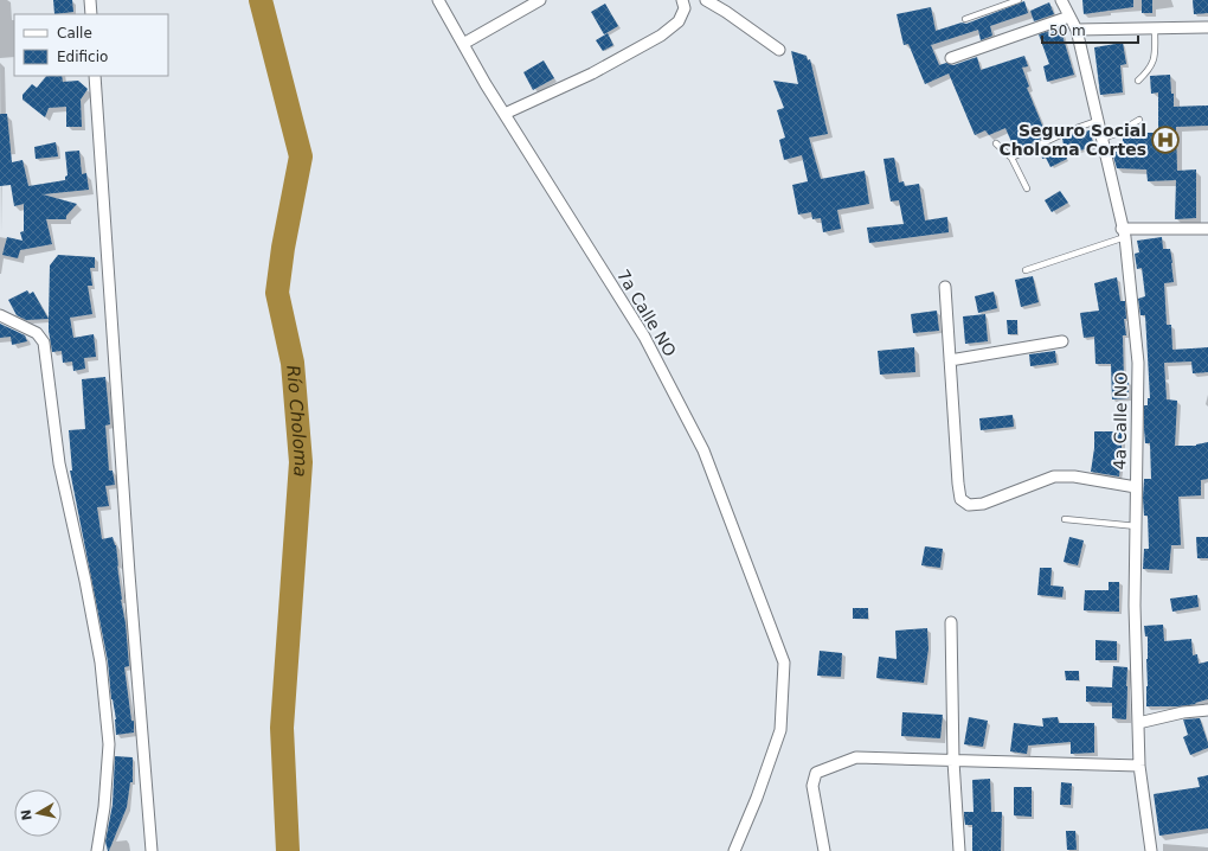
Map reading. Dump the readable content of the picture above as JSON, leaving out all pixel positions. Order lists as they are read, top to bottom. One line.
{"streets":{"street":["7a Calle NO","4a Calle NO"]},"water":["Río Choloma"],"places":{"hospital":["Seguro Social Choloma Cortes"]},"legend":["Calle","Edificio"],"scale_bar":"50 m","north":"left"}
